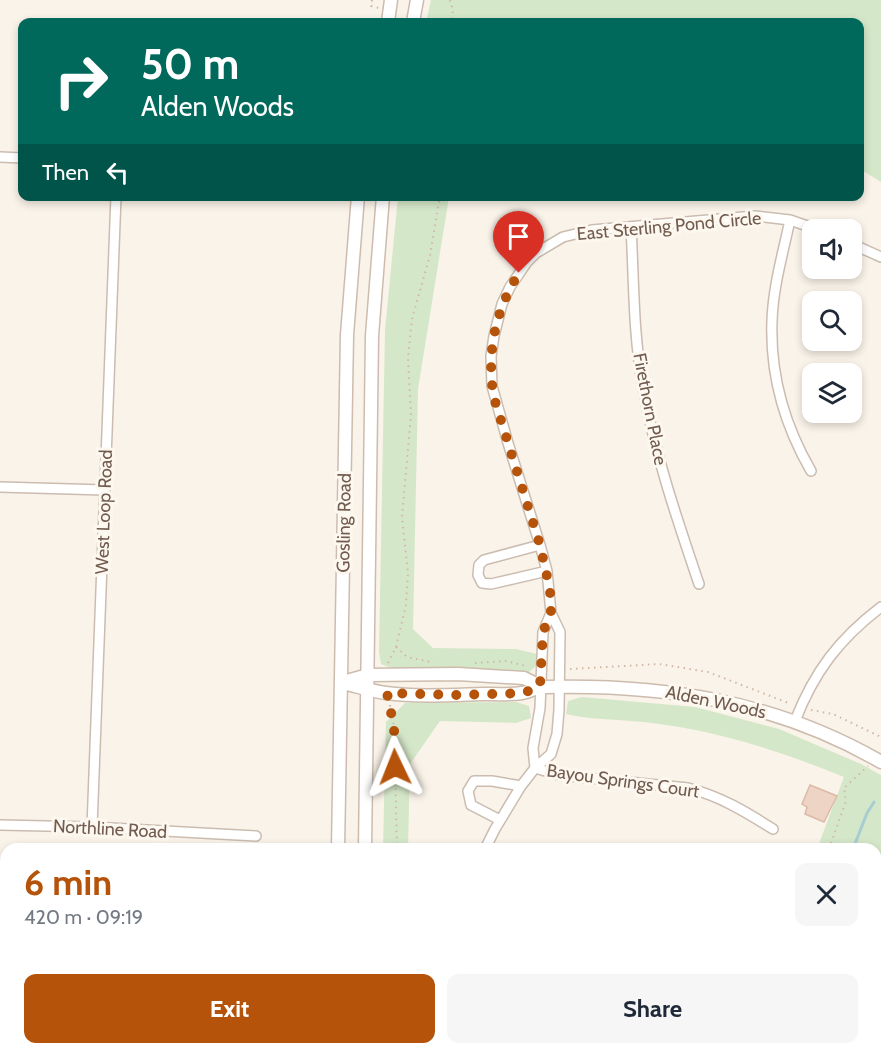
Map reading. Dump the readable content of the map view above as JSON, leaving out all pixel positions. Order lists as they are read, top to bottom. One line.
{"streets":{"main road":["Gosling Road","Alden Woods"],"street":["East Sterling Pond Circle","Firethorn Place","West Loop Road","Bayou Springs Court","Northline Road"]},"crossings":[["East Sterling Pond Circle","Firethorn Place"],["East Sterling Pond Circle","Alden Woods"],["East Sterling Pond Circle","Bayou Springs Court"],["West Loop Road","Northline Road"],["Gosling Road","Alden Woods"]],"page":{"turn":["50 m","Alden Woods"],"then":"Then","heading":["6 min","420 m · 09:19"],"buttons":["Exit","Share"]}}
